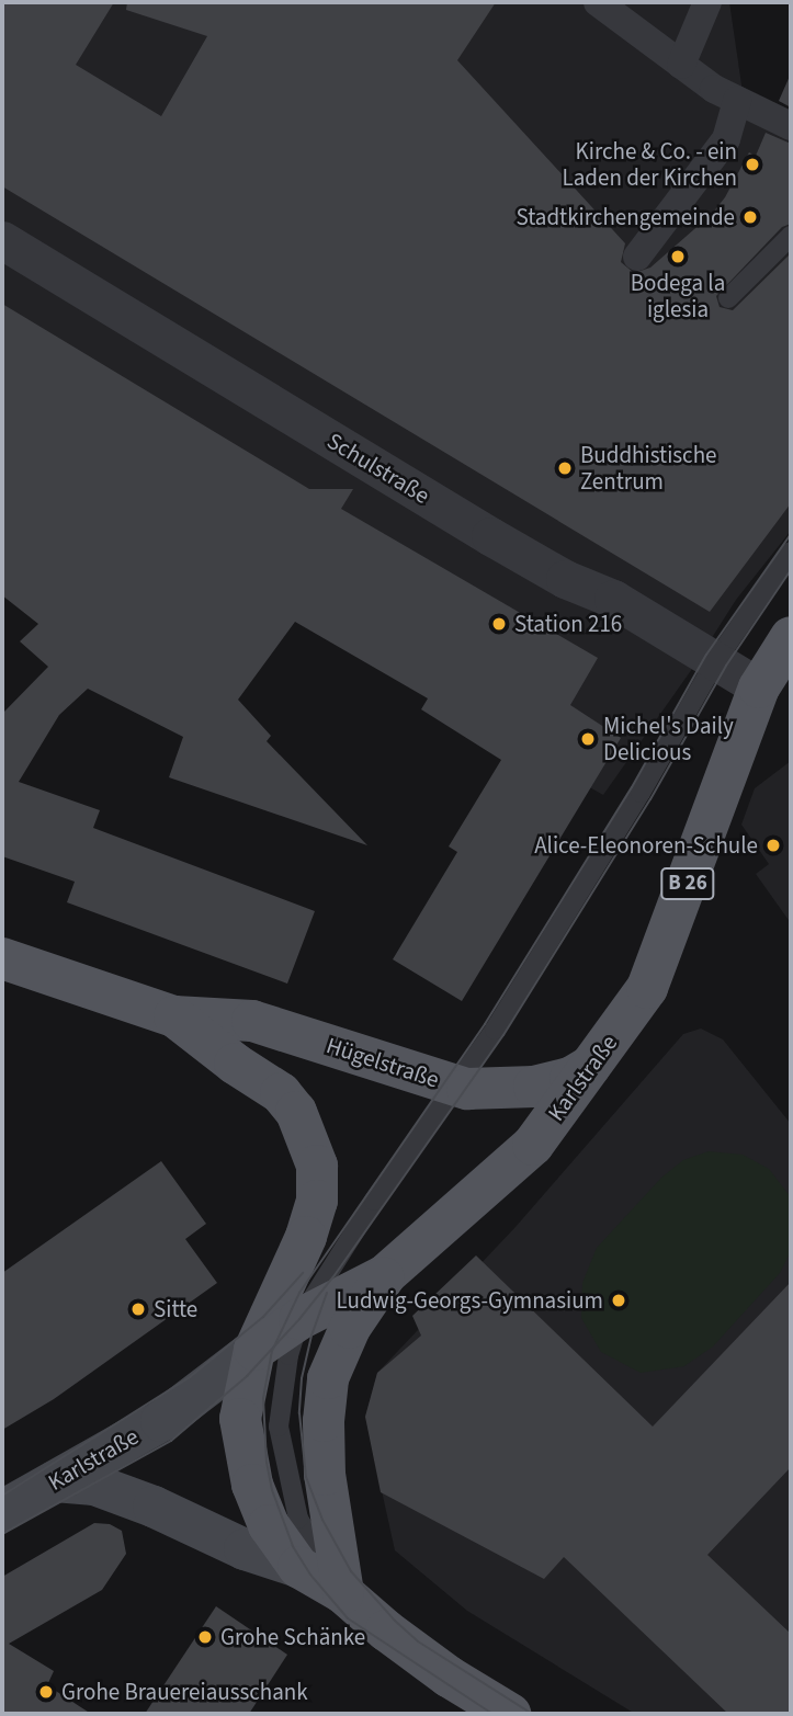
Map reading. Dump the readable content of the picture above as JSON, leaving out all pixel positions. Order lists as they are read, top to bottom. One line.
{"streets":{"main road":["B 26","Hügelstraße","Karlstraße"],"street":["Schulstraße"]},"crossings":[["Schulstraße","B 26"],["Schulstraße","Karlstraße"],["B 26","Karlstraße"],["Hügelstraße","Karlstraße"]],"places":["Kirche & Co. - ein Laden der Kirchen","Stadtkirchengemeinde","Bodega la iglesia","Buddhistische Zentrum","Station 216","Michel's Daily Delicious","Alice-Eleonoren-Schule","Ludwig-Georgs-Gymnasium","Sitte","Grohe Schänke","Grohe Brauereiausschank"]}
